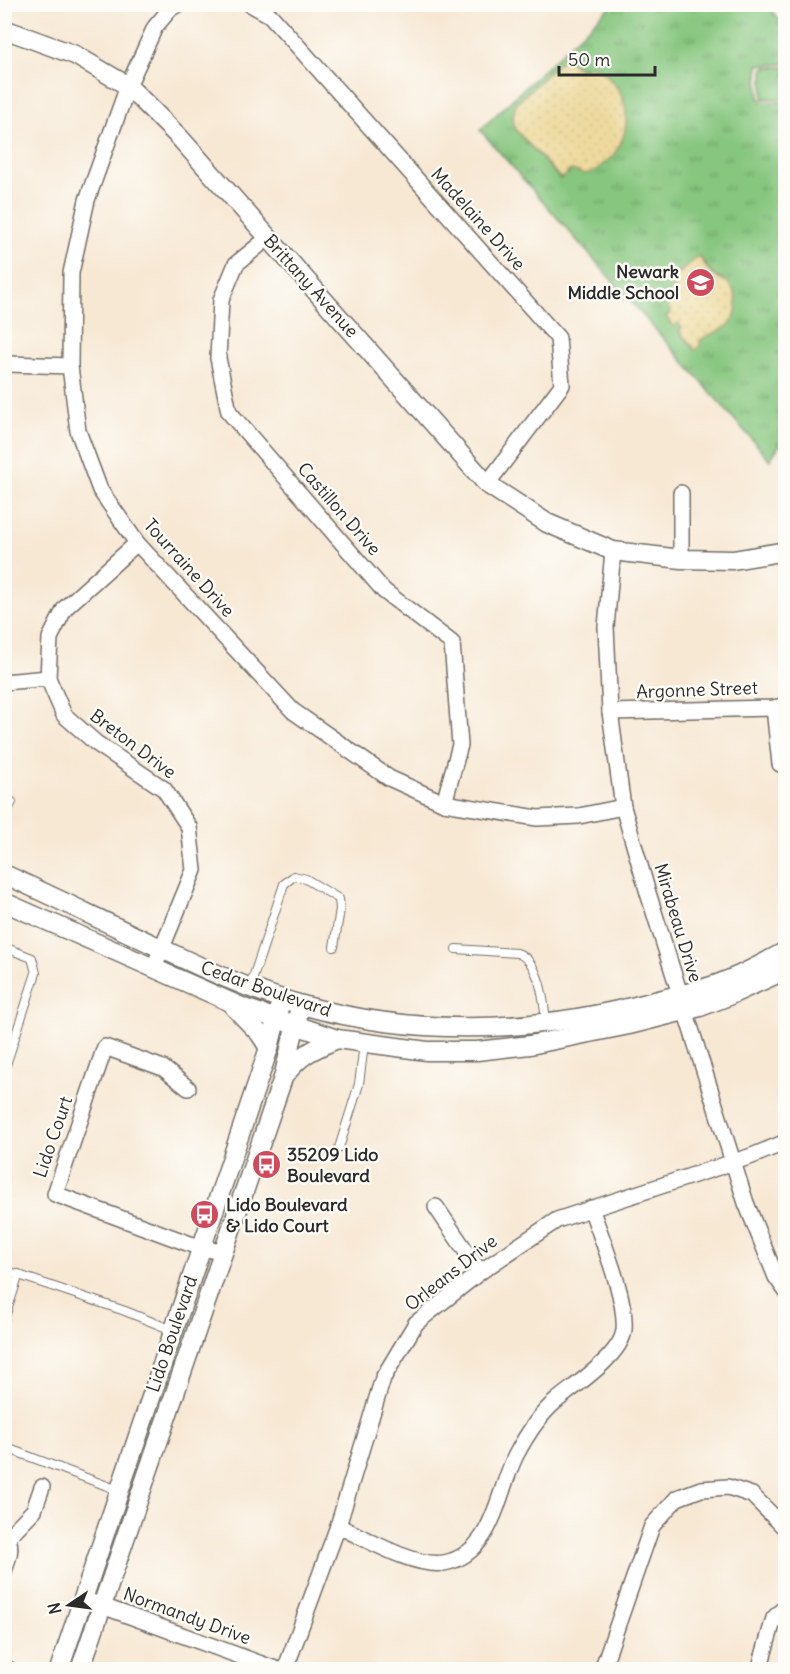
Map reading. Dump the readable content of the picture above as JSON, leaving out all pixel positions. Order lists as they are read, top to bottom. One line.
{"streets":{"street":["Madelaine Drive","Brittany Avenue","Castillon Drive","Tourraine Drive","Argonne Street","Breton Drive","Mirabeau Drive","Cedar Boulevard","Lido Court","Orleans Drive","Lido Boulevard","Normandy Drive"]},"crossings":[["Madelaine Drive","Brittany Avenue"],["Brittany Avenue","Castillon Drive"],["Brittany Avenue","Tourraine Drive"],["Brittany Avenue","Mirabeau Drive"],["Castillon Drive","Tourraine Drive"],["Tourraine Drive","Breton Drive"],["Tourraine Drive","Mirabeau Drive"],["Argonne Street","Mirabeau Drive"],["Breton Drive","Cedar Boulevard"],["Mirabeau Drive","Cedar Boulevard"],["Mirabeau Drive","Orleans Drive"],["Cedar Boulevard","Lido Boulevard"],["Lido Court","Lido Boulevard"],["Lido Boulevard","Normandy Drive"]],"places":{"school or university":["Newark Middle School"],"bus stop":["35209 Lido Boulevard","Lido Boulevard & Lido Court"]},"scale_bar":"50 m","north":"left"}
